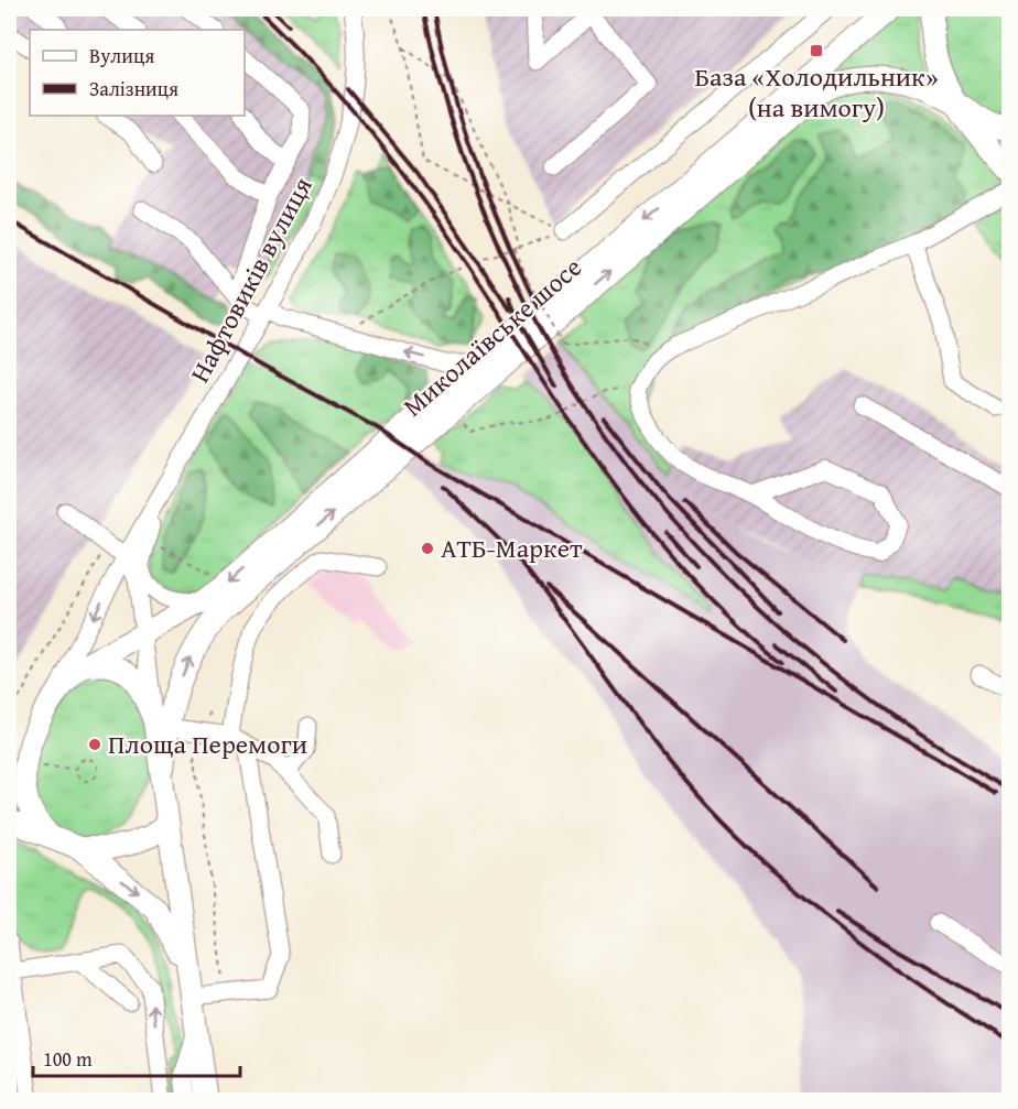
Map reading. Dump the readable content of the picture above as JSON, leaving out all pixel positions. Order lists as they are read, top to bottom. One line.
{"streets":{"main road":["Миколаївське шосе"],"street":["Нафтовиків вулиця"]},"crossings":[["Нафтовиків вулиця","Миколаївське шосе"]],"places":{"transit":["База «Холодильник» (на вимогу)"],"other":["АТБ-Маркет","Площа Перемоги"]},"legend":["Вулиця","Залізниця"],"scale_bar":"100 m"}
